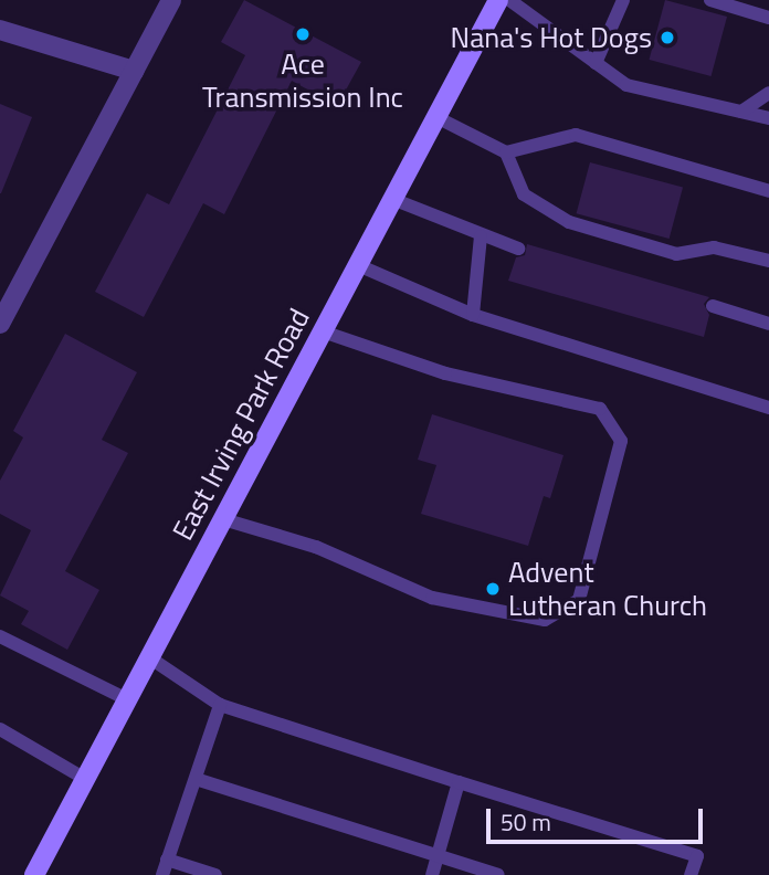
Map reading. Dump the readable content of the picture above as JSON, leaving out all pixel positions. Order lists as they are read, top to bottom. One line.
{"streets":{"main road":["East Irving Park Road"]},"places":["Ace Transmission Inc","Nana's Hot Dogs","Advent Lutheran Church"],"scale_bar":"50 m"}
